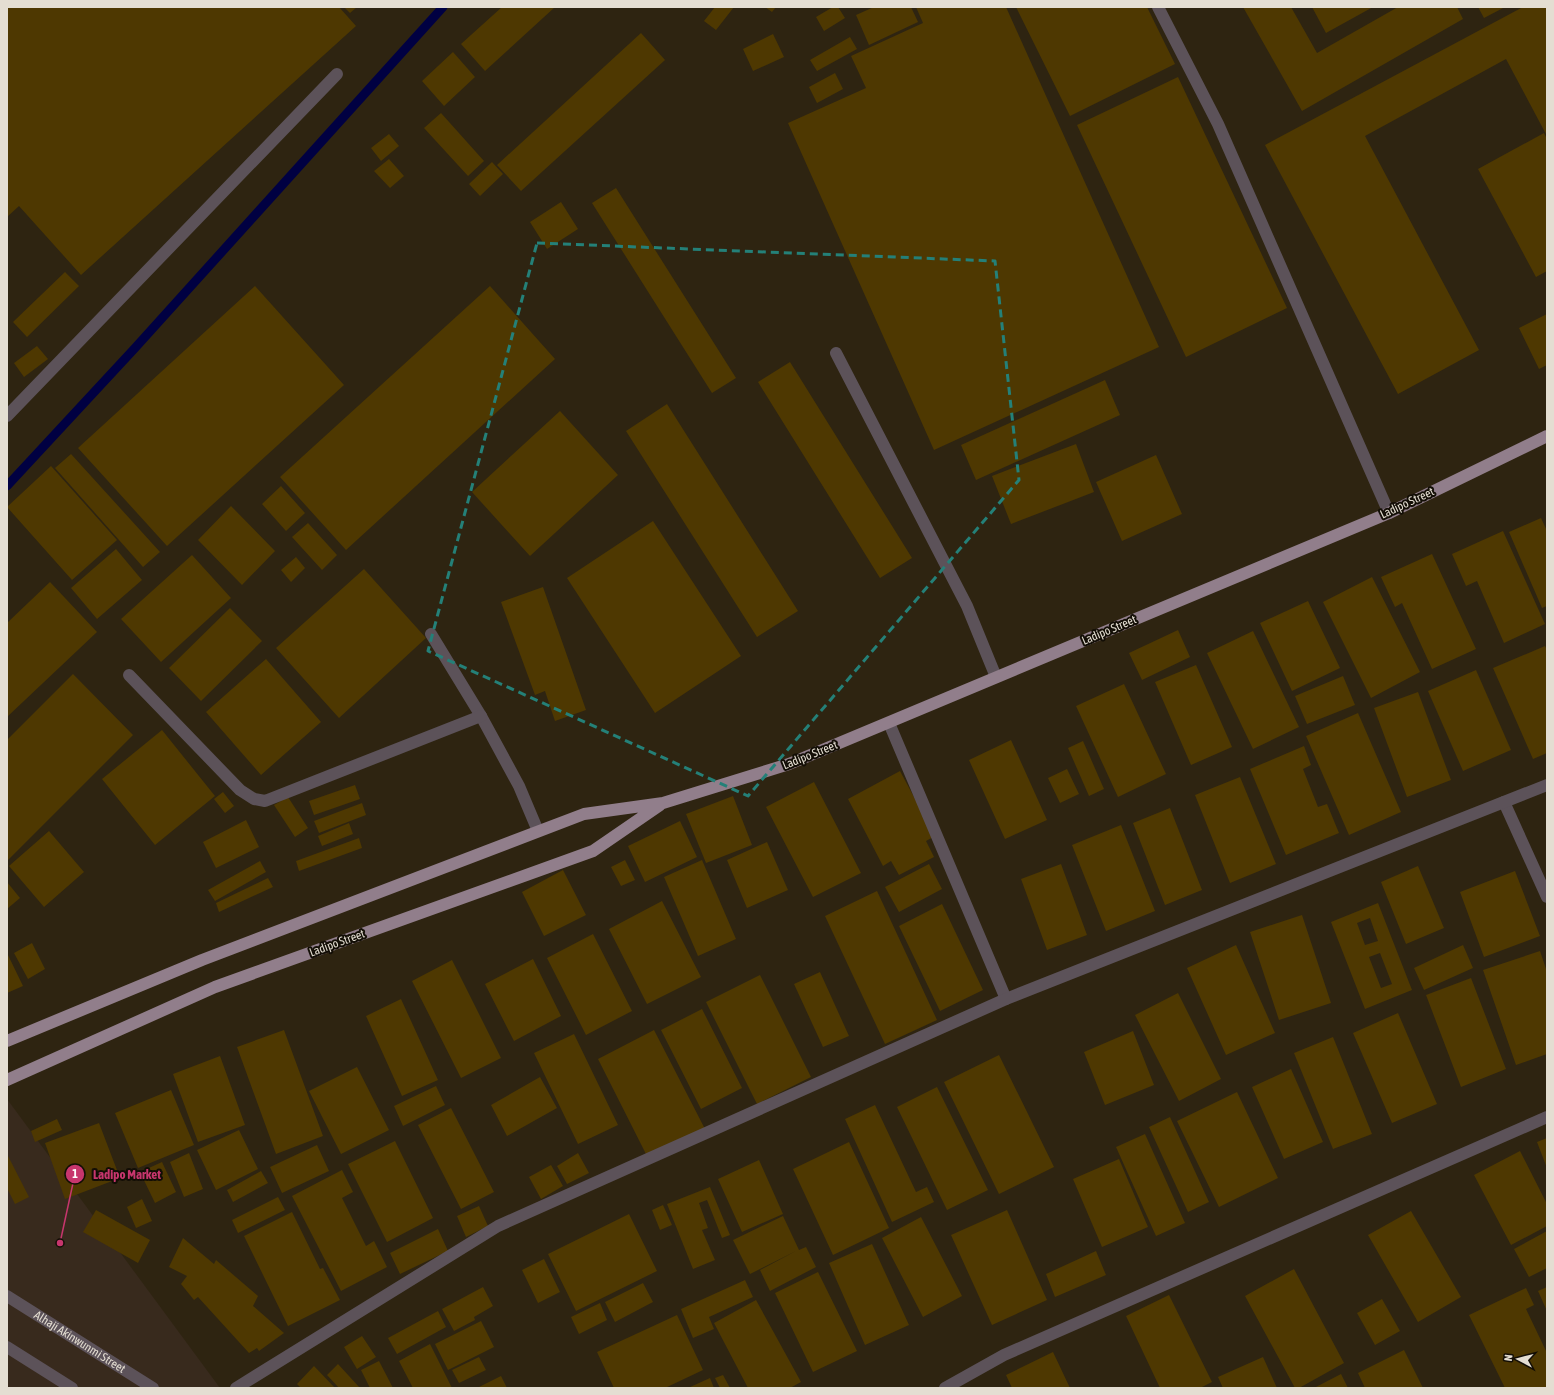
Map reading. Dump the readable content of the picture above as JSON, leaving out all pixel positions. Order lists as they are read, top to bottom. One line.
{"streets":{"main road":["Ladipo Street"],"street":["Alhaji Akinwunmi Street"]},"places":["Ladipo Market"],"north":"left"}
